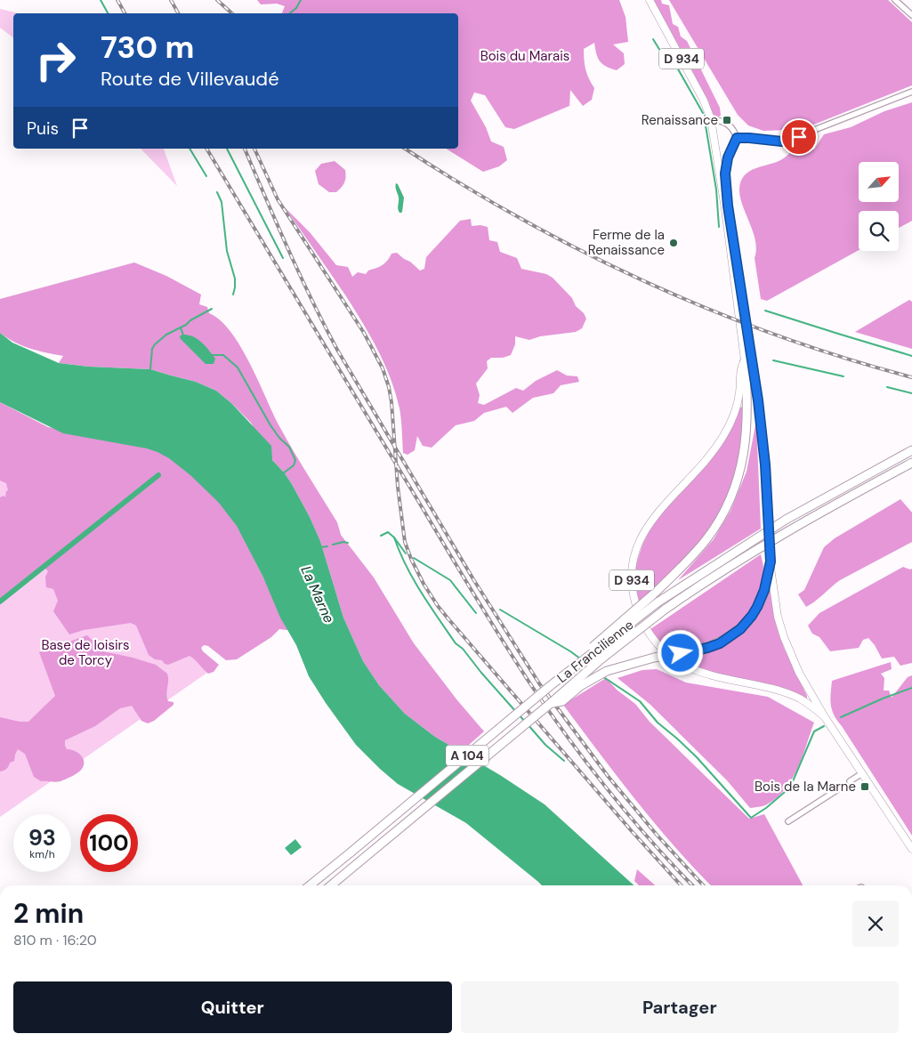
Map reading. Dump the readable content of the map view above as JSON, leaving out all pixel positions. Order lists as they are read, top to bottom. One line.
{"streets":{"highway":["La Francilienne","A 104"],"main road":["D 934"]},"water":["La Marne"],"parks":["Bois du Marais","Base de loisirs de Torcy"],"places":{"transit":["Renaissance","Bois de la Marne"],"other":["Ferme de la Renaissance"]},"north":"top right","page":{"turn":["730 m","Route de Villevaudé"],"then":"Puis","speed":"93 km/h","limit":"100","heading":["2 min","810 m · 16:20"],"buttons":["Quitter","Partager"]}}
